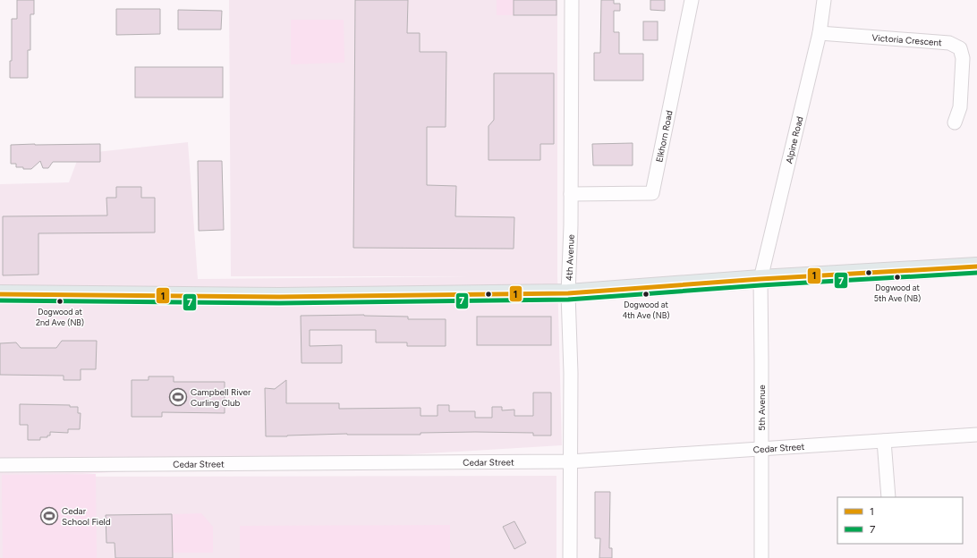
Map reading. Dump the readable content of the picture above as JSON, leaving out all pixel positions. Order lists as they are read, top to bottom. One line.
{"streets":{"street":["Victoria Crescent","Elkhorn Road","Alpine Road","4th Avenue","5th Avenue","Cedar Street"]},"crossings":[["Victoria Crescent","Alpine Road"],["Elkhorn Road","4th Avenue"],["Alpine Road","5th Avenue"],["4th Avenue","Cedar Street"],["5th Avenue","Cedar Street"]],"places":{"other":["Dogwood at 5th Ave (NB)","Dogwood at 4th Ave (NB)","Dogwood at 2nd Ave (NB)"],"sports":["Campbell River Curling Club","Cedar School Field"]},"lines":["transit line 1","transit line 7"],"legend":["1","7"]}
